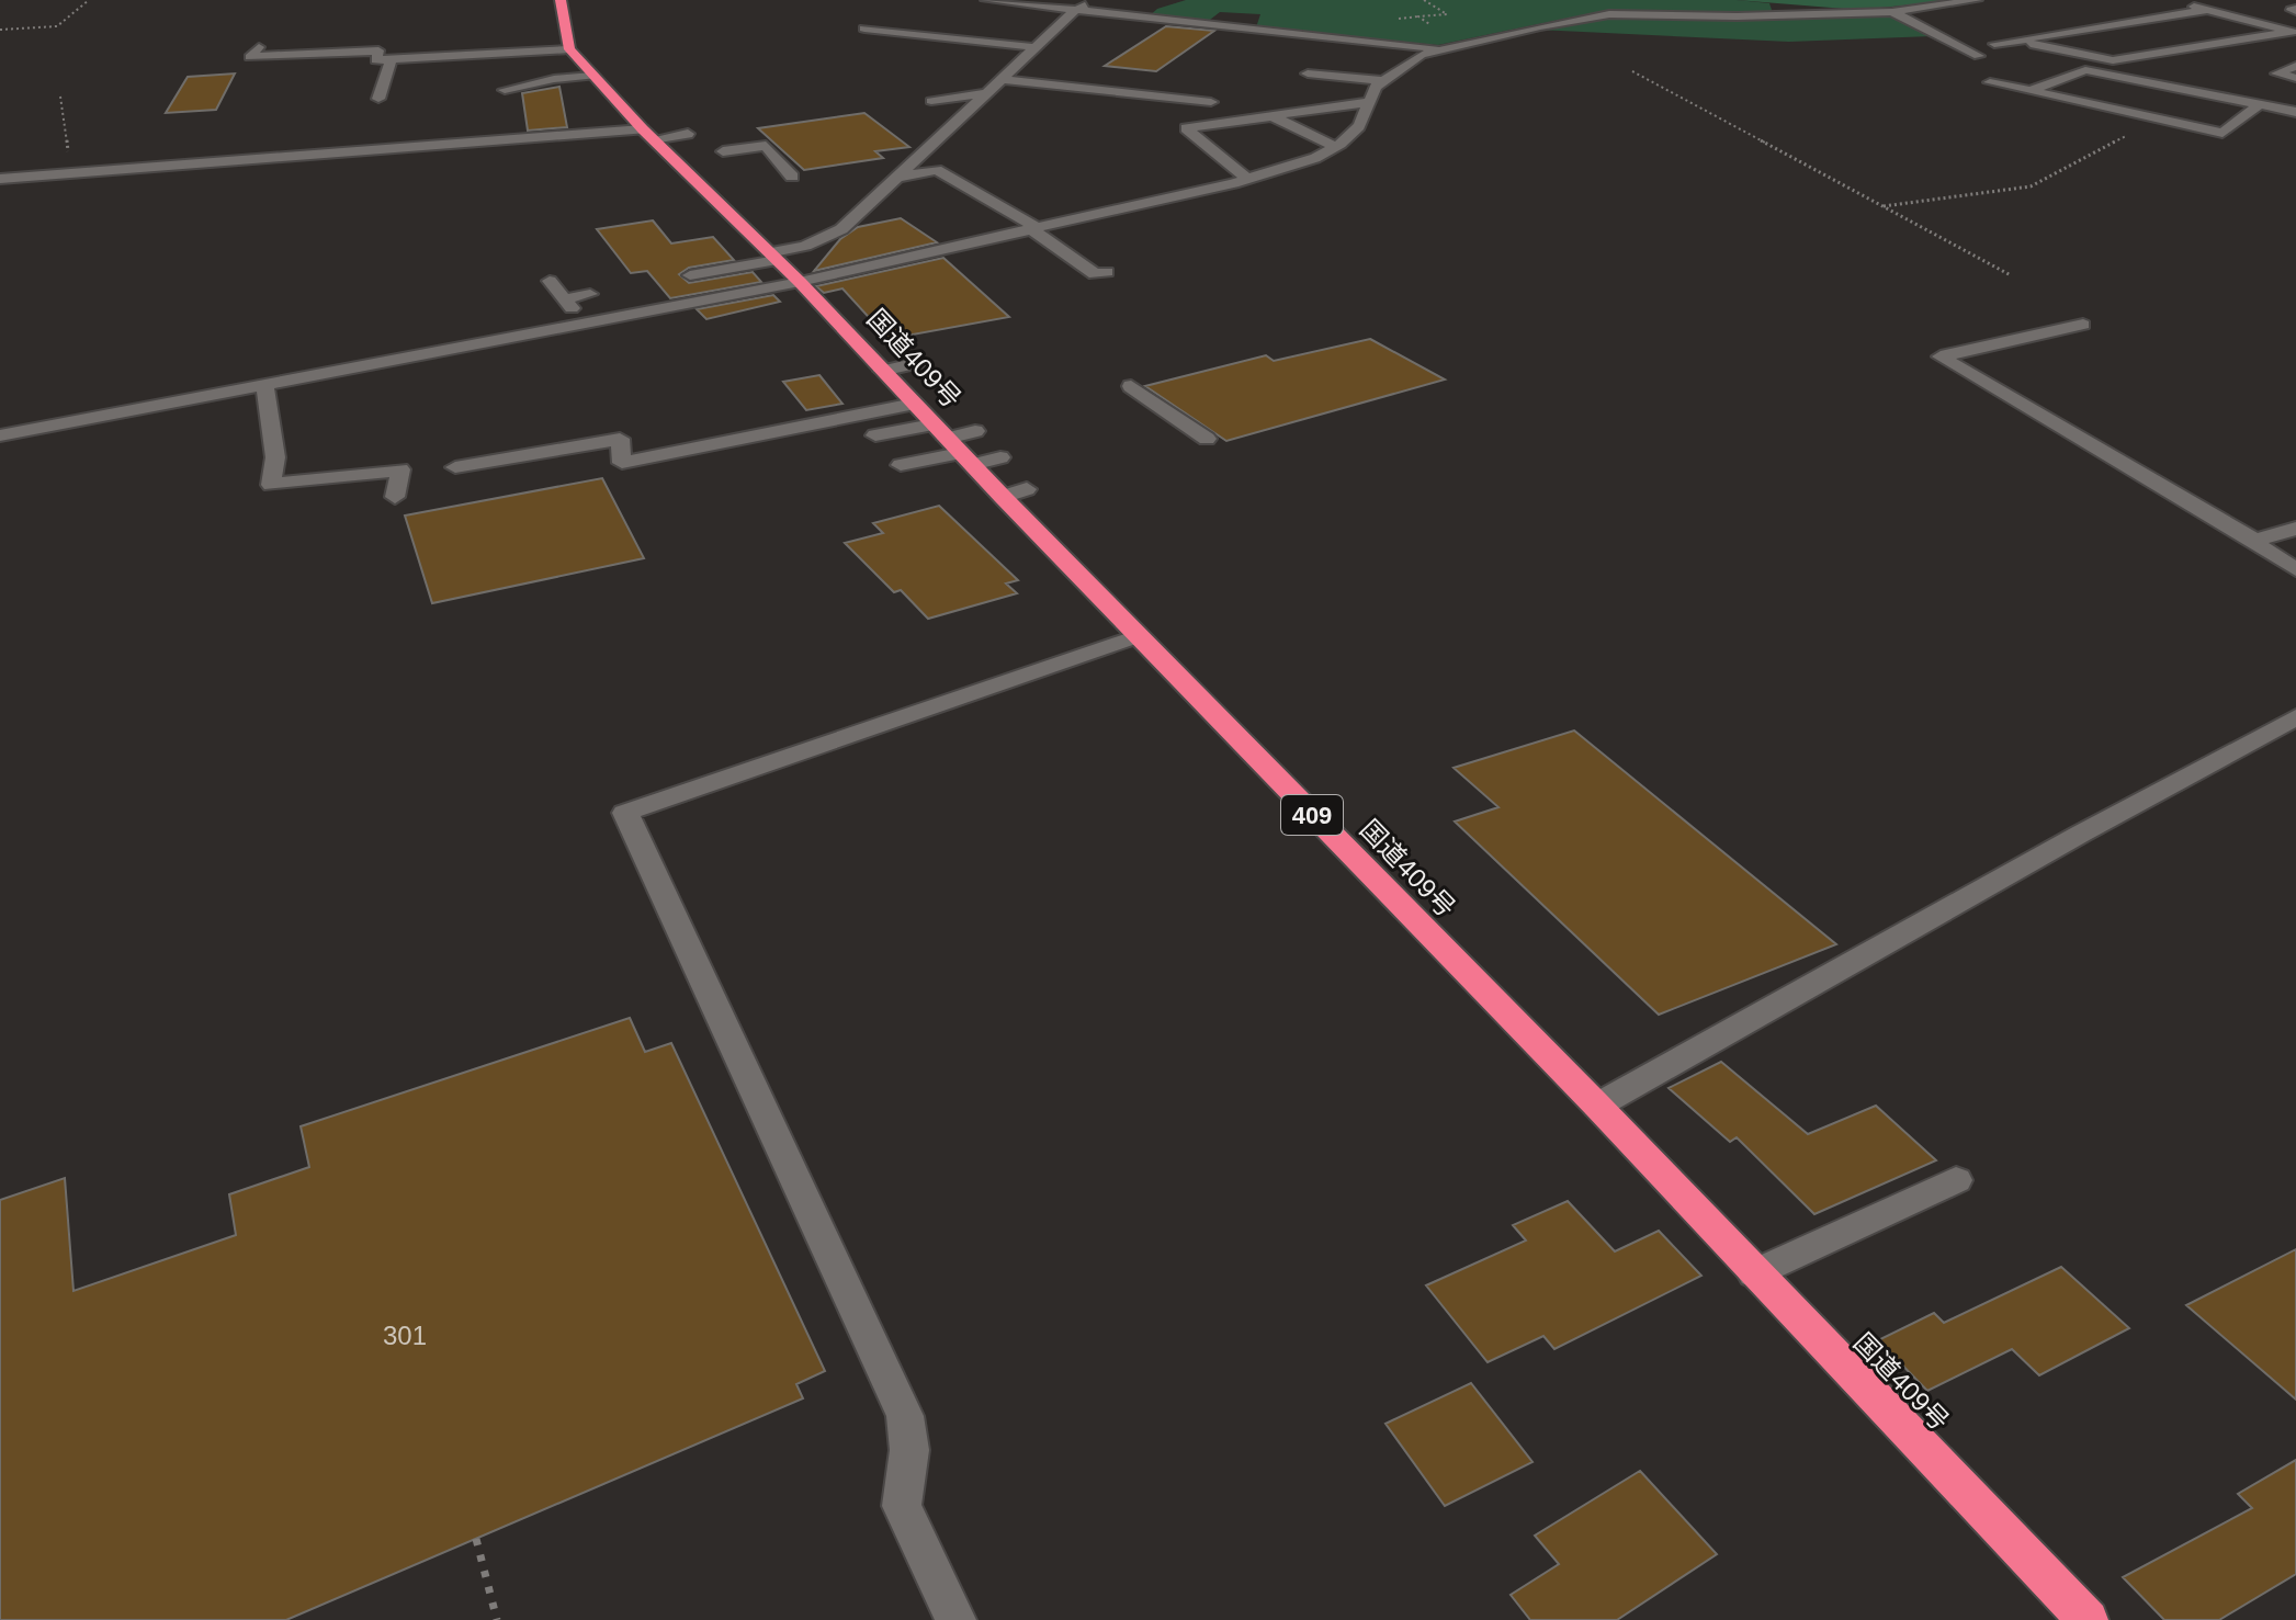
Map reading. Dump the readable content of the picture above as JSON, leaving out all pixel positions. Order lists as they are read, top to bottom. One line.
{"streets":{"highway":["国道409号","409"]},"house_numbers":["301"]}
